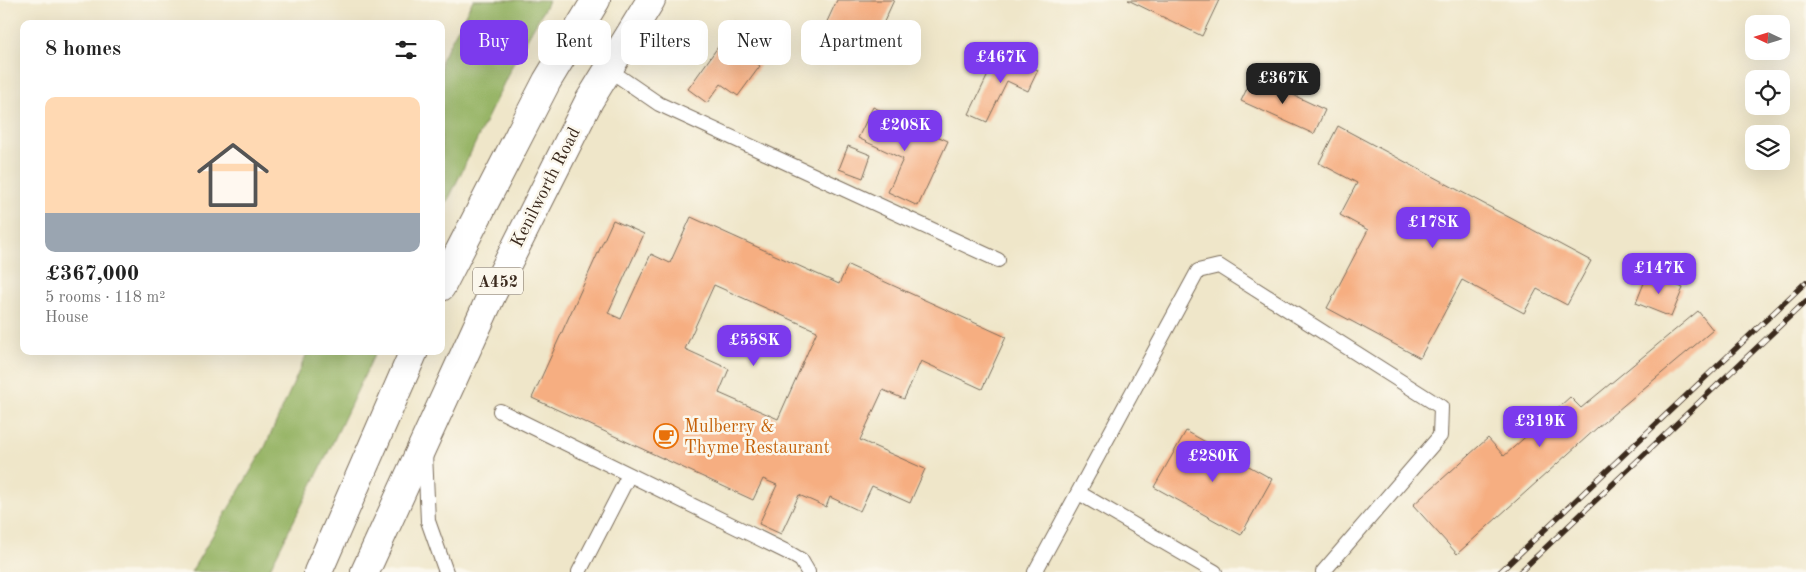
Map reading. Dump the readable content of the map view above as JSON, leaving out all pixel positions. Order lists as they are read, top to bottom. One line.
{"streets":{"highway":["Kenilworth Road","A452"]},"places":{"cafe":["Mulberry & Thyme Restaurant"]},"north":"left","page":{"chip":["Buy","Rent","Filters","New","Apartment"],"heading":"8 homes","price":["£467K","£367K","£208K","£178K","£147K","£558K","£319K","£280K"],"list":[{"name":"£367,000","note":"5 rooms · 118 m² · House"}]}}
